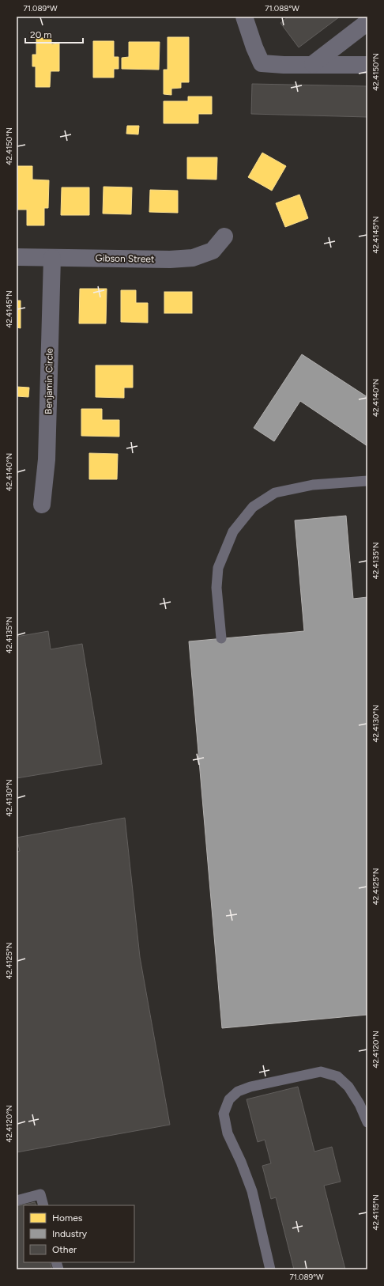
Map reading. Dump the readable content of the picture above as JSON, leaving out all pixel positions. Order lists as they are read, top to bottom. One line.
{"streets":{"street":["Gibson Street","Benjamin Circle"]},"crossings":[["Gibson Street","Benjamin Circle"]],"legend":["Homes","Industry","Other"],"scale_bar":"20 m","coordinates":["71.089°W","71.088°W","42.4150°N","42.4145°N","42.4140°N","42.4135°N","42.4130°N","42.4125°N","42.4120°N","42.4115°N"]}
